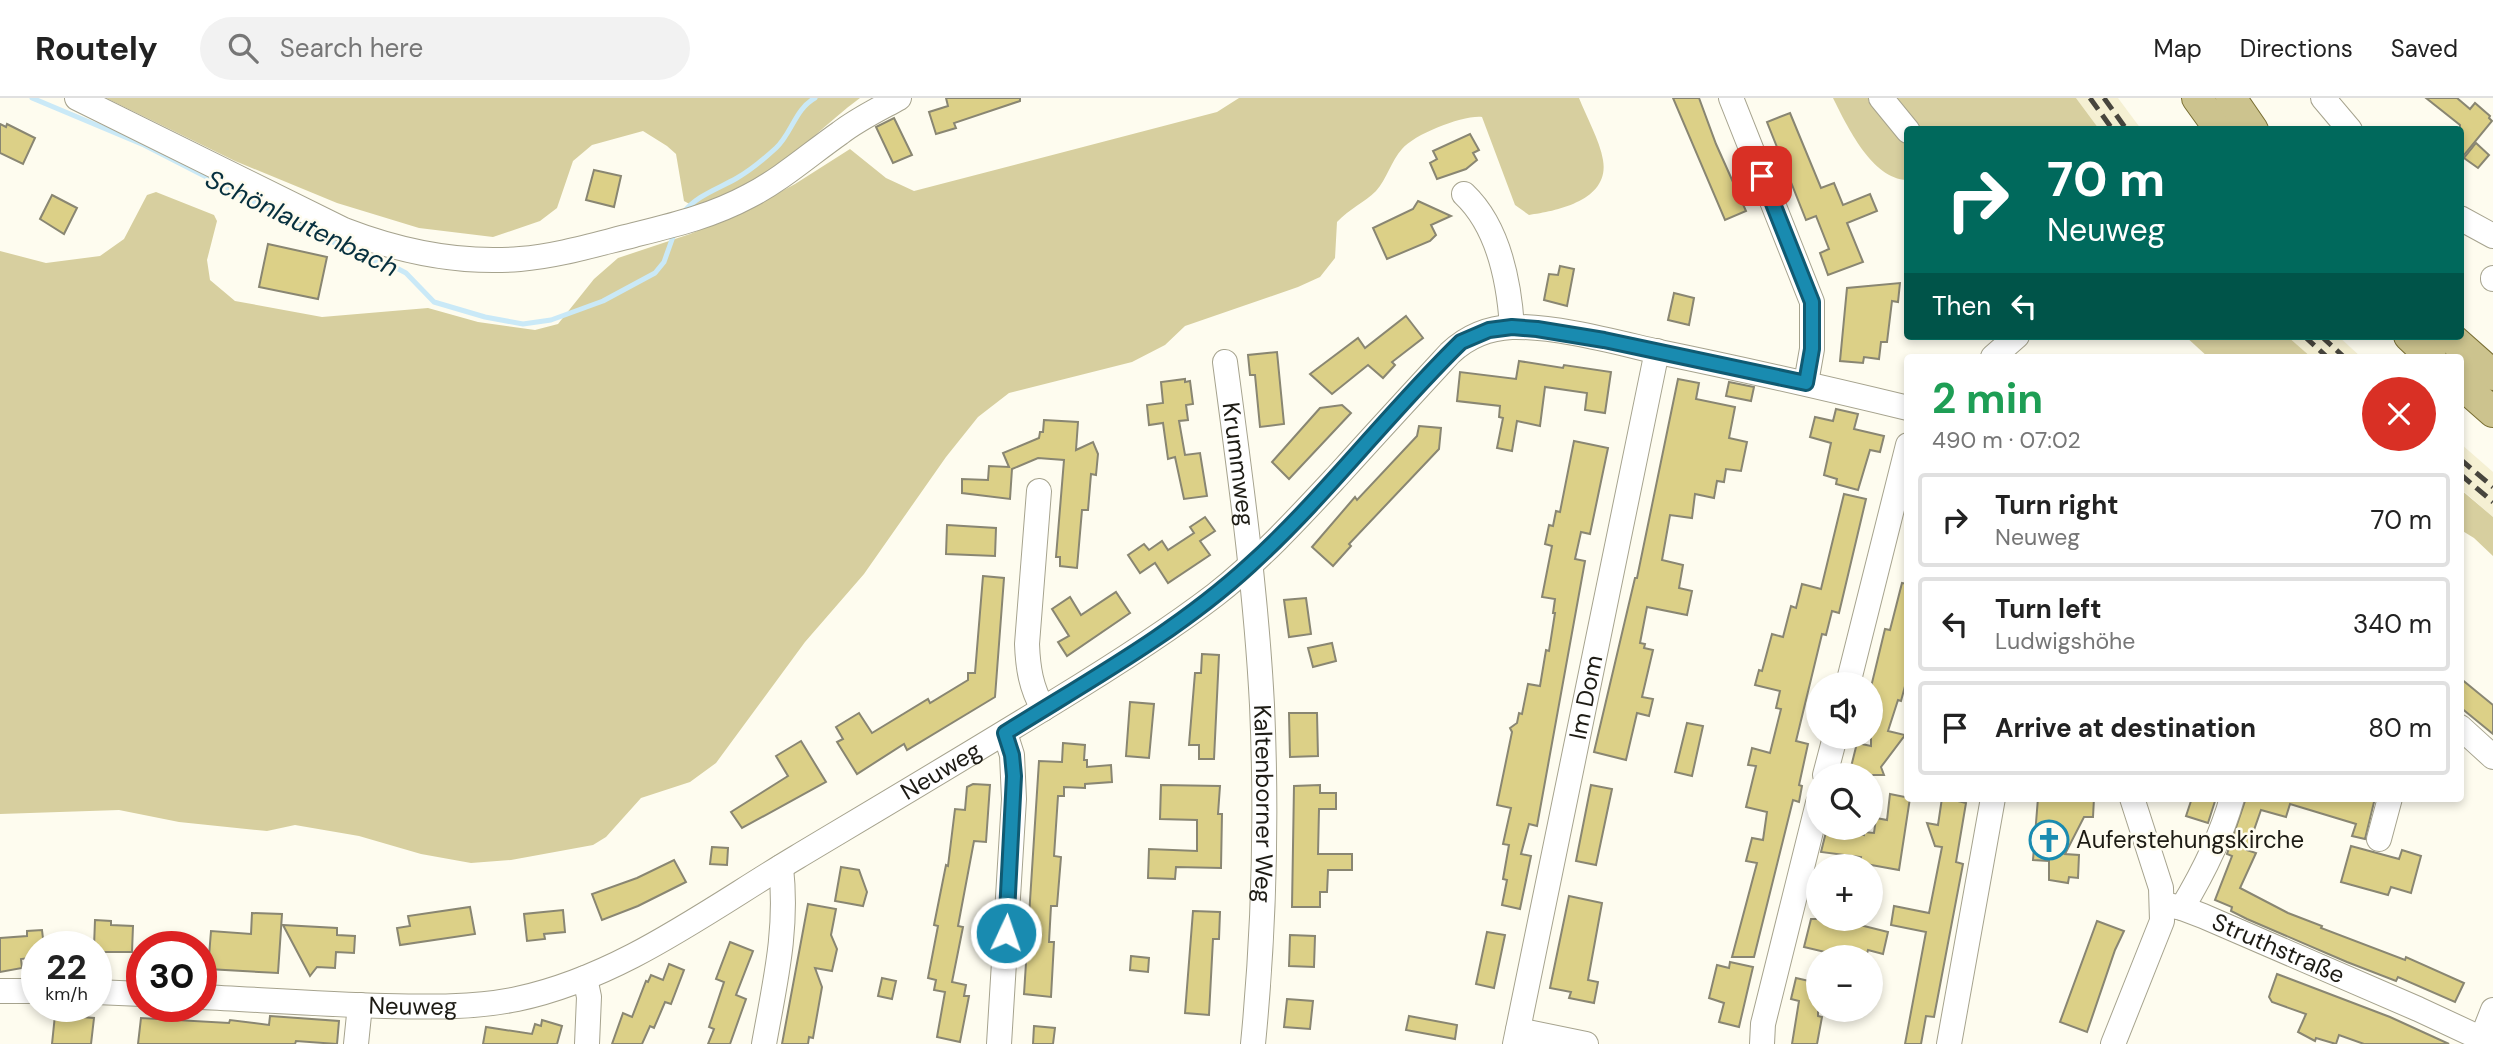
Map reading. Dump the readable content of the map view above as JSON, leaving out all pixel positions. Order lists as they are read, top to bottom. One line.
{"streets":{"street":["Krummweg","Im Dom","Neuweg","Kaltenborner Weg","Struthstraße"]},"crossings":[["Krummweg","Neuweg"],["Krummweg","Kaltenborner Weg"],["Im Dom","Neuweg"],["Neuweg","Kaltenborner Weg"]],"water":["Schönlautenbach"],"places":{"church":["Auferstehungskirche"]},"page":{"header":"Routely","search":"Search here","nav":["Map","Directions","Saved"],"turn":["70 m","Neuweg"],"then":"Then","heading":["2 min","490 m · 07:02"],"list":[{"name":"Turn right","note":"Neuweg","value":"70 m"},{"name":"Turn left","note":"Ludwigshöhe","value":"340 m"},{"name":"Arrive at destination","value":"80 m"}],"map_buttons":["+","−"],"speed":"22 km/h","limit":"30"}}
